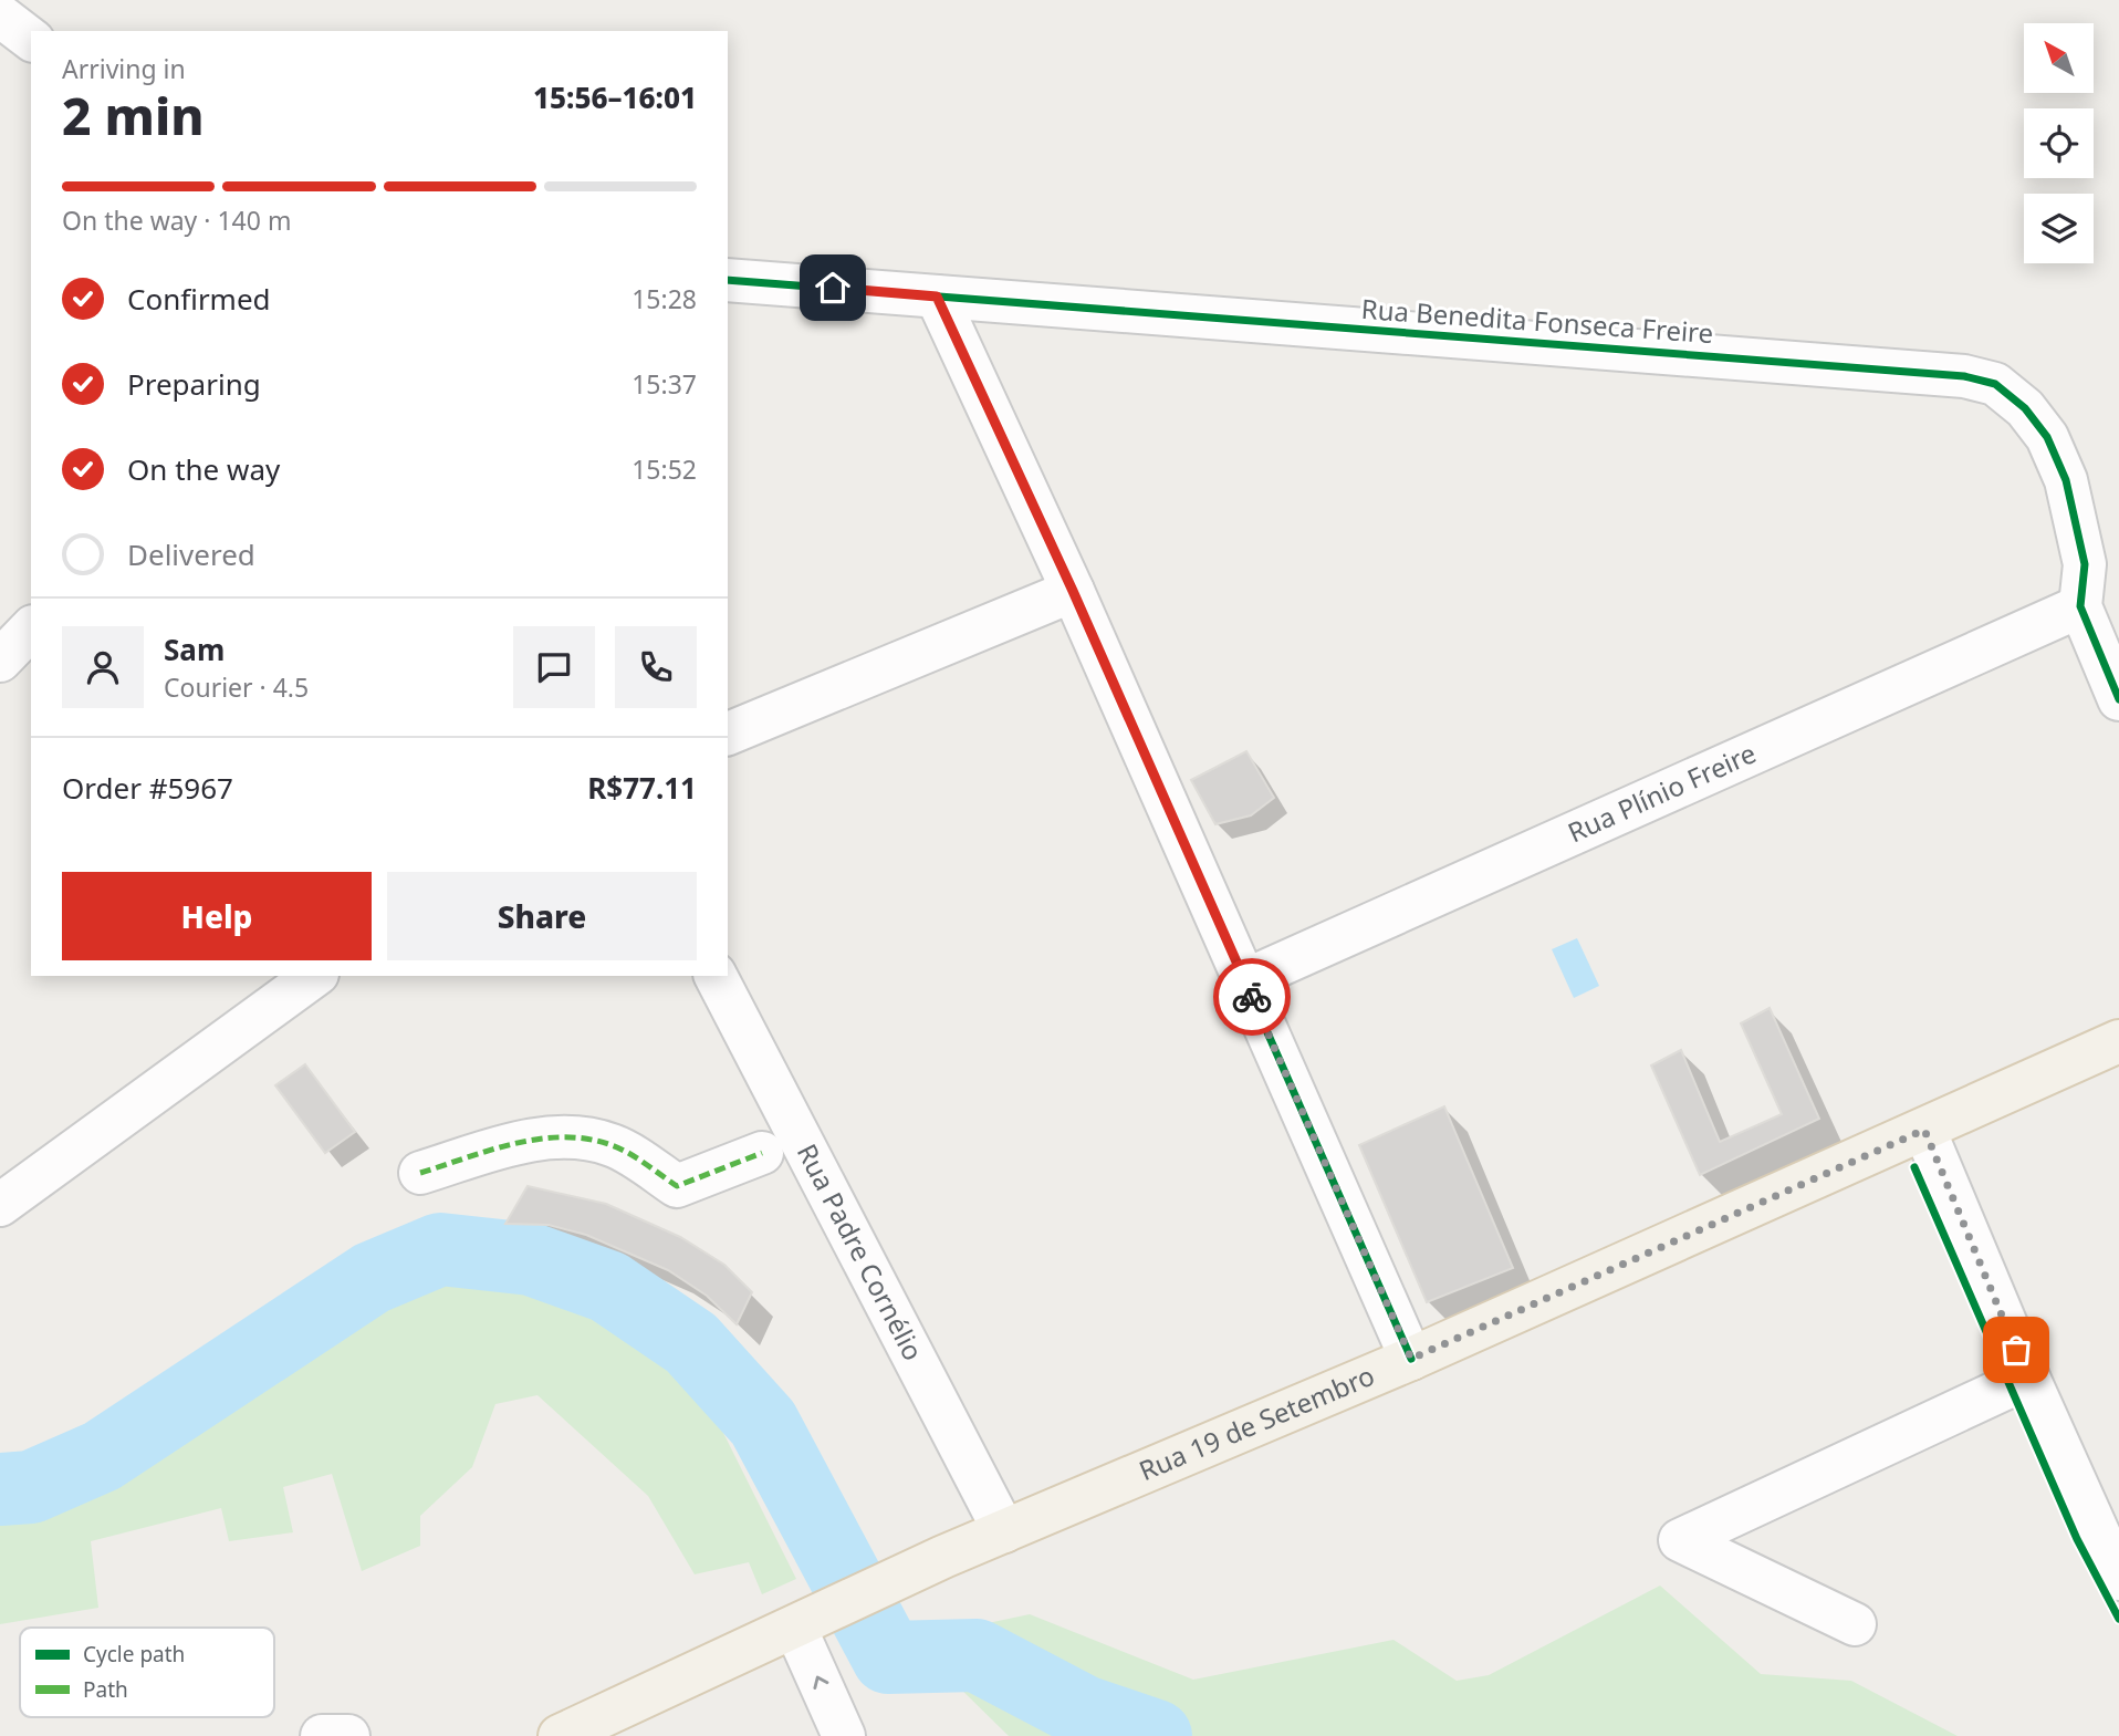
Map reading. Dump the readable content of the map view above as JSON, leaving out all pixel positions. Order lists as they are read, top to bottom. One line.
{"streets":{"main road":["Rua 19 de Setembro"],"street":["Rua Benedita Fonseca Freire","Rua Plínio Freire","Rua Padre Cornélio"]},"crossings":[["Rua Benedita Fonseca Freire","Rua Plínio Freire"],["Rua Padre Cornélio","Rua 19 de Setembro"]],"legend":["Cycle path","Path"],"north":"top left","page":{"heading":["2 min","Arriving in","15:56–16:01"],"panel":["Sam","Courier · 4.5","Order #5967","R$77.11"],"bar":"On the way · 140 m","list":[["Confirmed","15:28"],["Preparing","15:37"],["On the way","15:52"],"Delivered"],"buttons":["Help","Share"]}}
